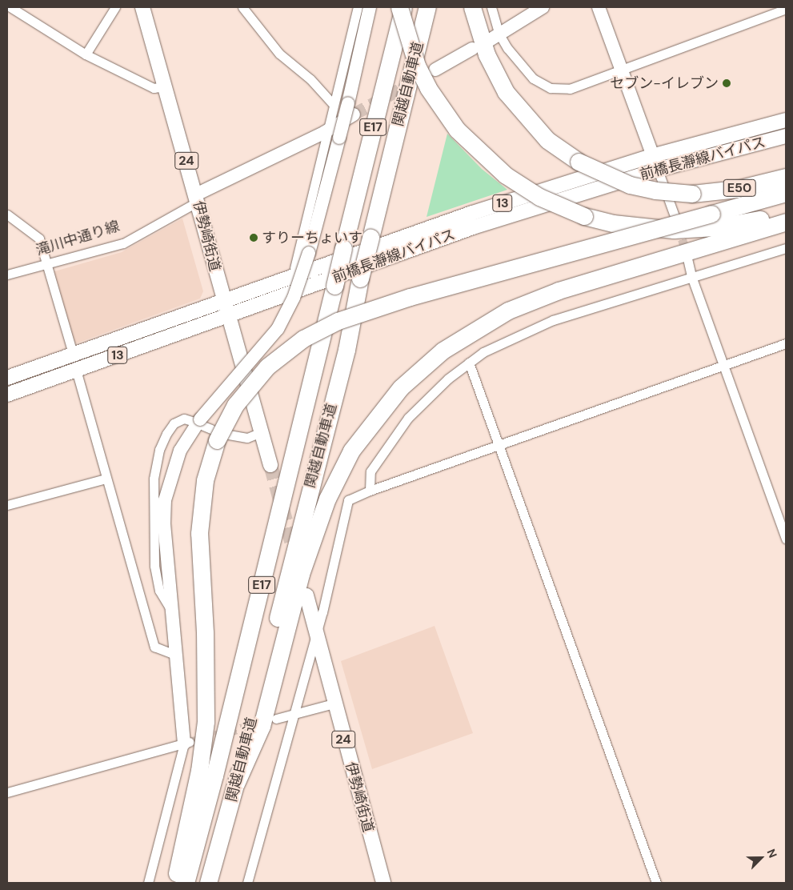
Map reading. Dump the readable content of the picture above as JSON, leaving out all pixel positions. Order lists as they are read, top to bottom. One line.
{"streets":{"highway":["関越自動車道","E17","E50"],"main road":["前橋長瀞線バイパス","24","13","伊勢崎街道"],"street":["滝川中通り線"]},"crossings":[["前橋長瀞線バイパス","伊勢崎街道"],["伊勢崎街道","滝川中通り線"]],"places":["セブン-イレブン","すりーちょいす"],"north":"top right"}
